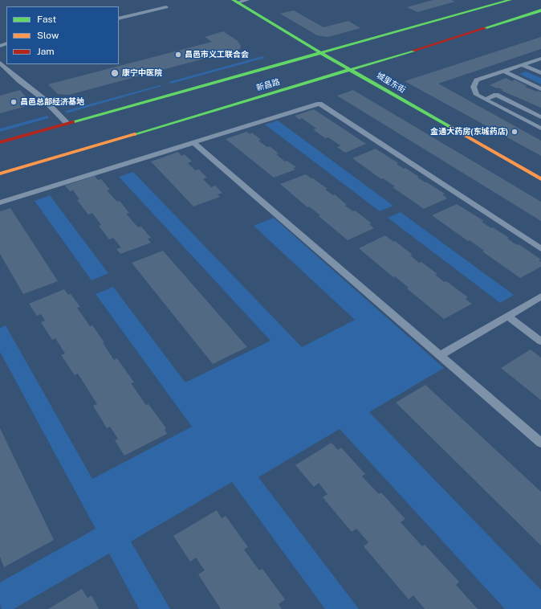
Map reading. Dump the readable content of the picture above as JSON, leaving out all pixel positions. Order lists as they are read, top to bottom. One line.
{"streets":{"main road":["城里东街","新昌路"]},"crossings":[["城里东街","新昌路"]],"places":["昌邑市义工联合会","康宁中医院","昌邑总部经济基地","金通大药房(东城药店)"],"legend":["Fast","Slow","Jam"]}
